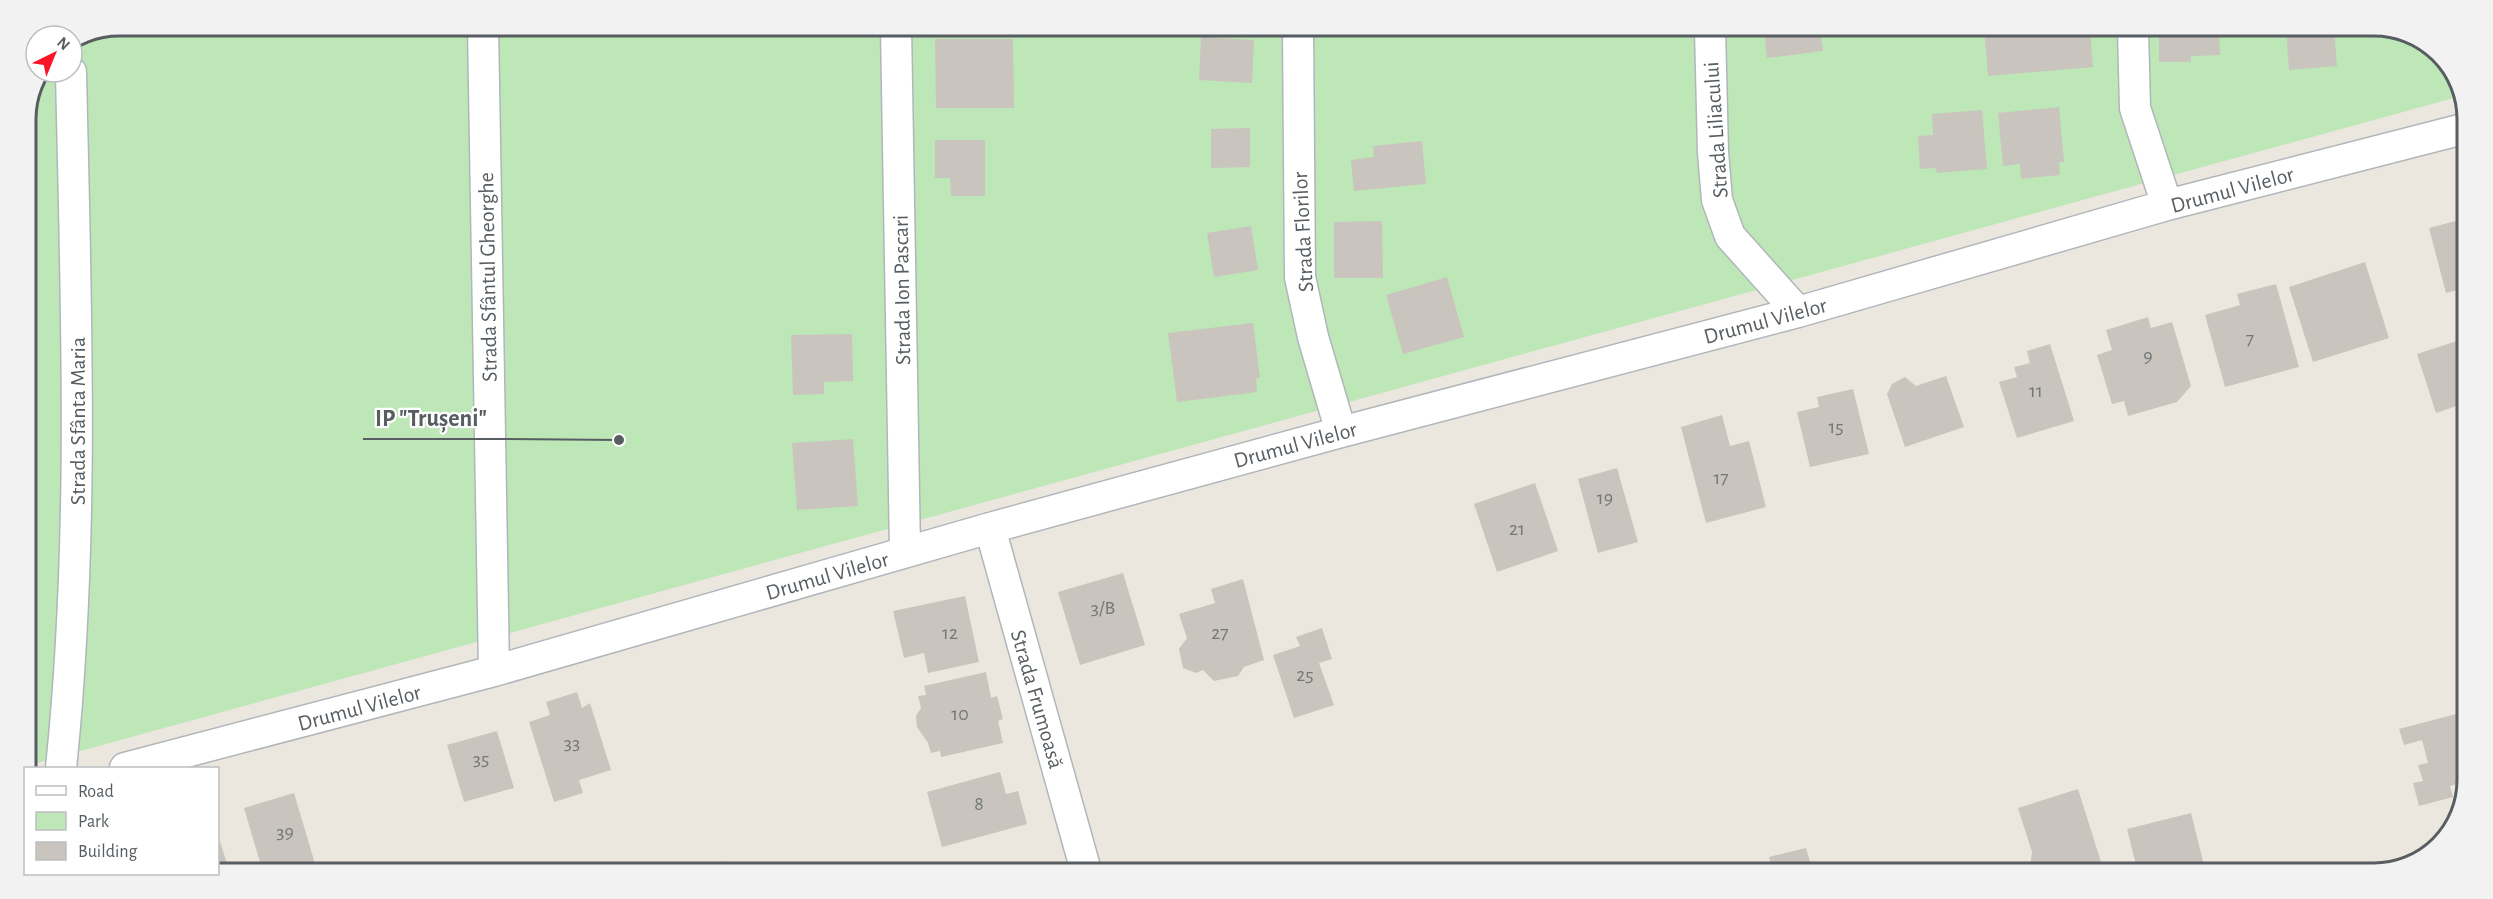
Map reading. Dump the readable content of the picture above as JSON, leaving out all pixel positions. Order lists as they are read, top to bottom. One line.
{"streets":{"street":["Strada Liliacului","Drumul Vilelor","Strada Florilor","Strada Sfântul Gheorghe","Strada Ion Pascari","Strada Sfânta Maria","Strada Frumoasă"]},"crossings":[["Strada Liliacului","Drumul Vilelor"],["Drumul Vilelor","Strada Florilor"],["Drumul Vilelor","Strada Sfântul Gheorghe"],["Drumul Vilelor","Strada Ion Pascari"],["Drumul Vilelor","Strada Frumoasă"]],"places":["IP \"Trușeni\""],"house_numbers":["7","9","11","15","17","19","21","3/B","12","27","25","10","33","35","8","39"],"legend":["Road","Park","Building"],"north":"top right"}
